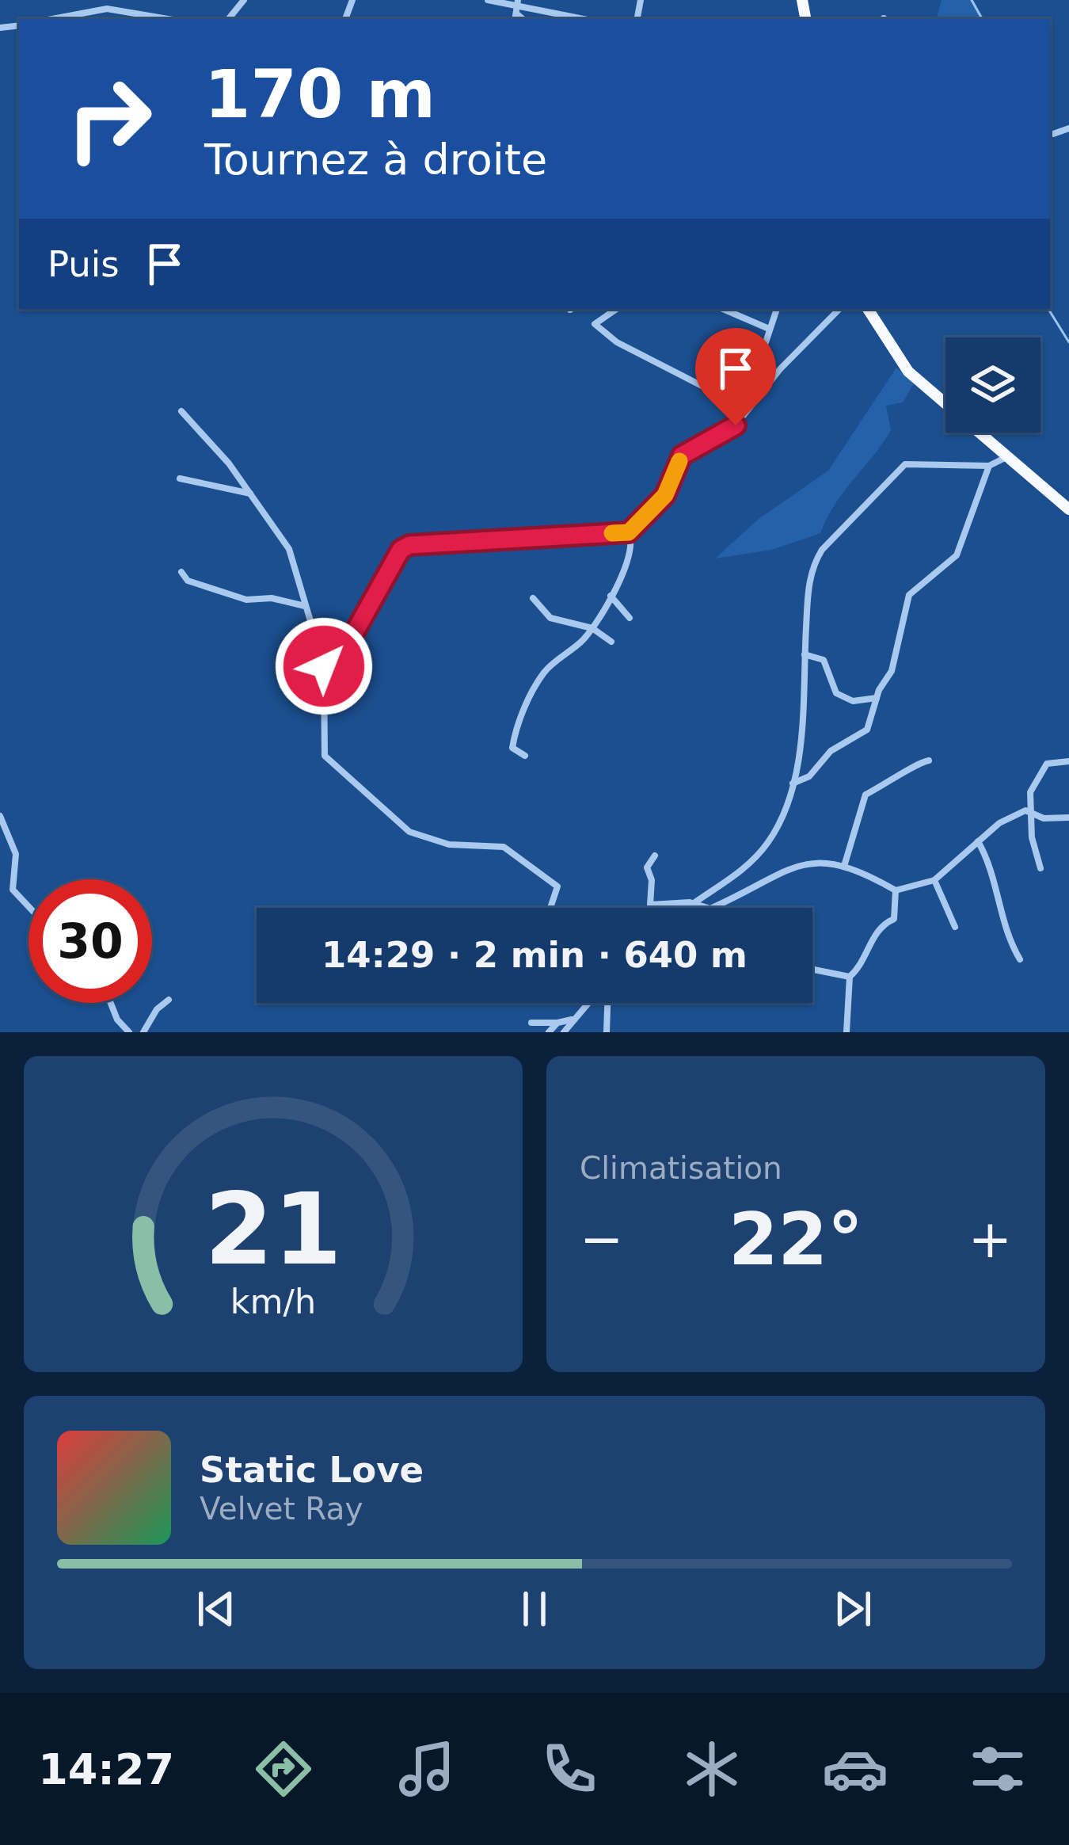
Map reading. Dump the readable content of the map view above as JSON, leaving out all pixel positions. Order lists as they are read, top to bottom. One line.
{"page":{"turn":["170 m","Tournez à droite"],"then":"Puis","limit":"30","trip":"14:29 · 2 min · 640 m","tile":"Climatisation","heat":["−","22°","+"],"song":["Static Love","Velvet Ray"],"tabs":"14:27","gauge":["21","km/h"]}}
